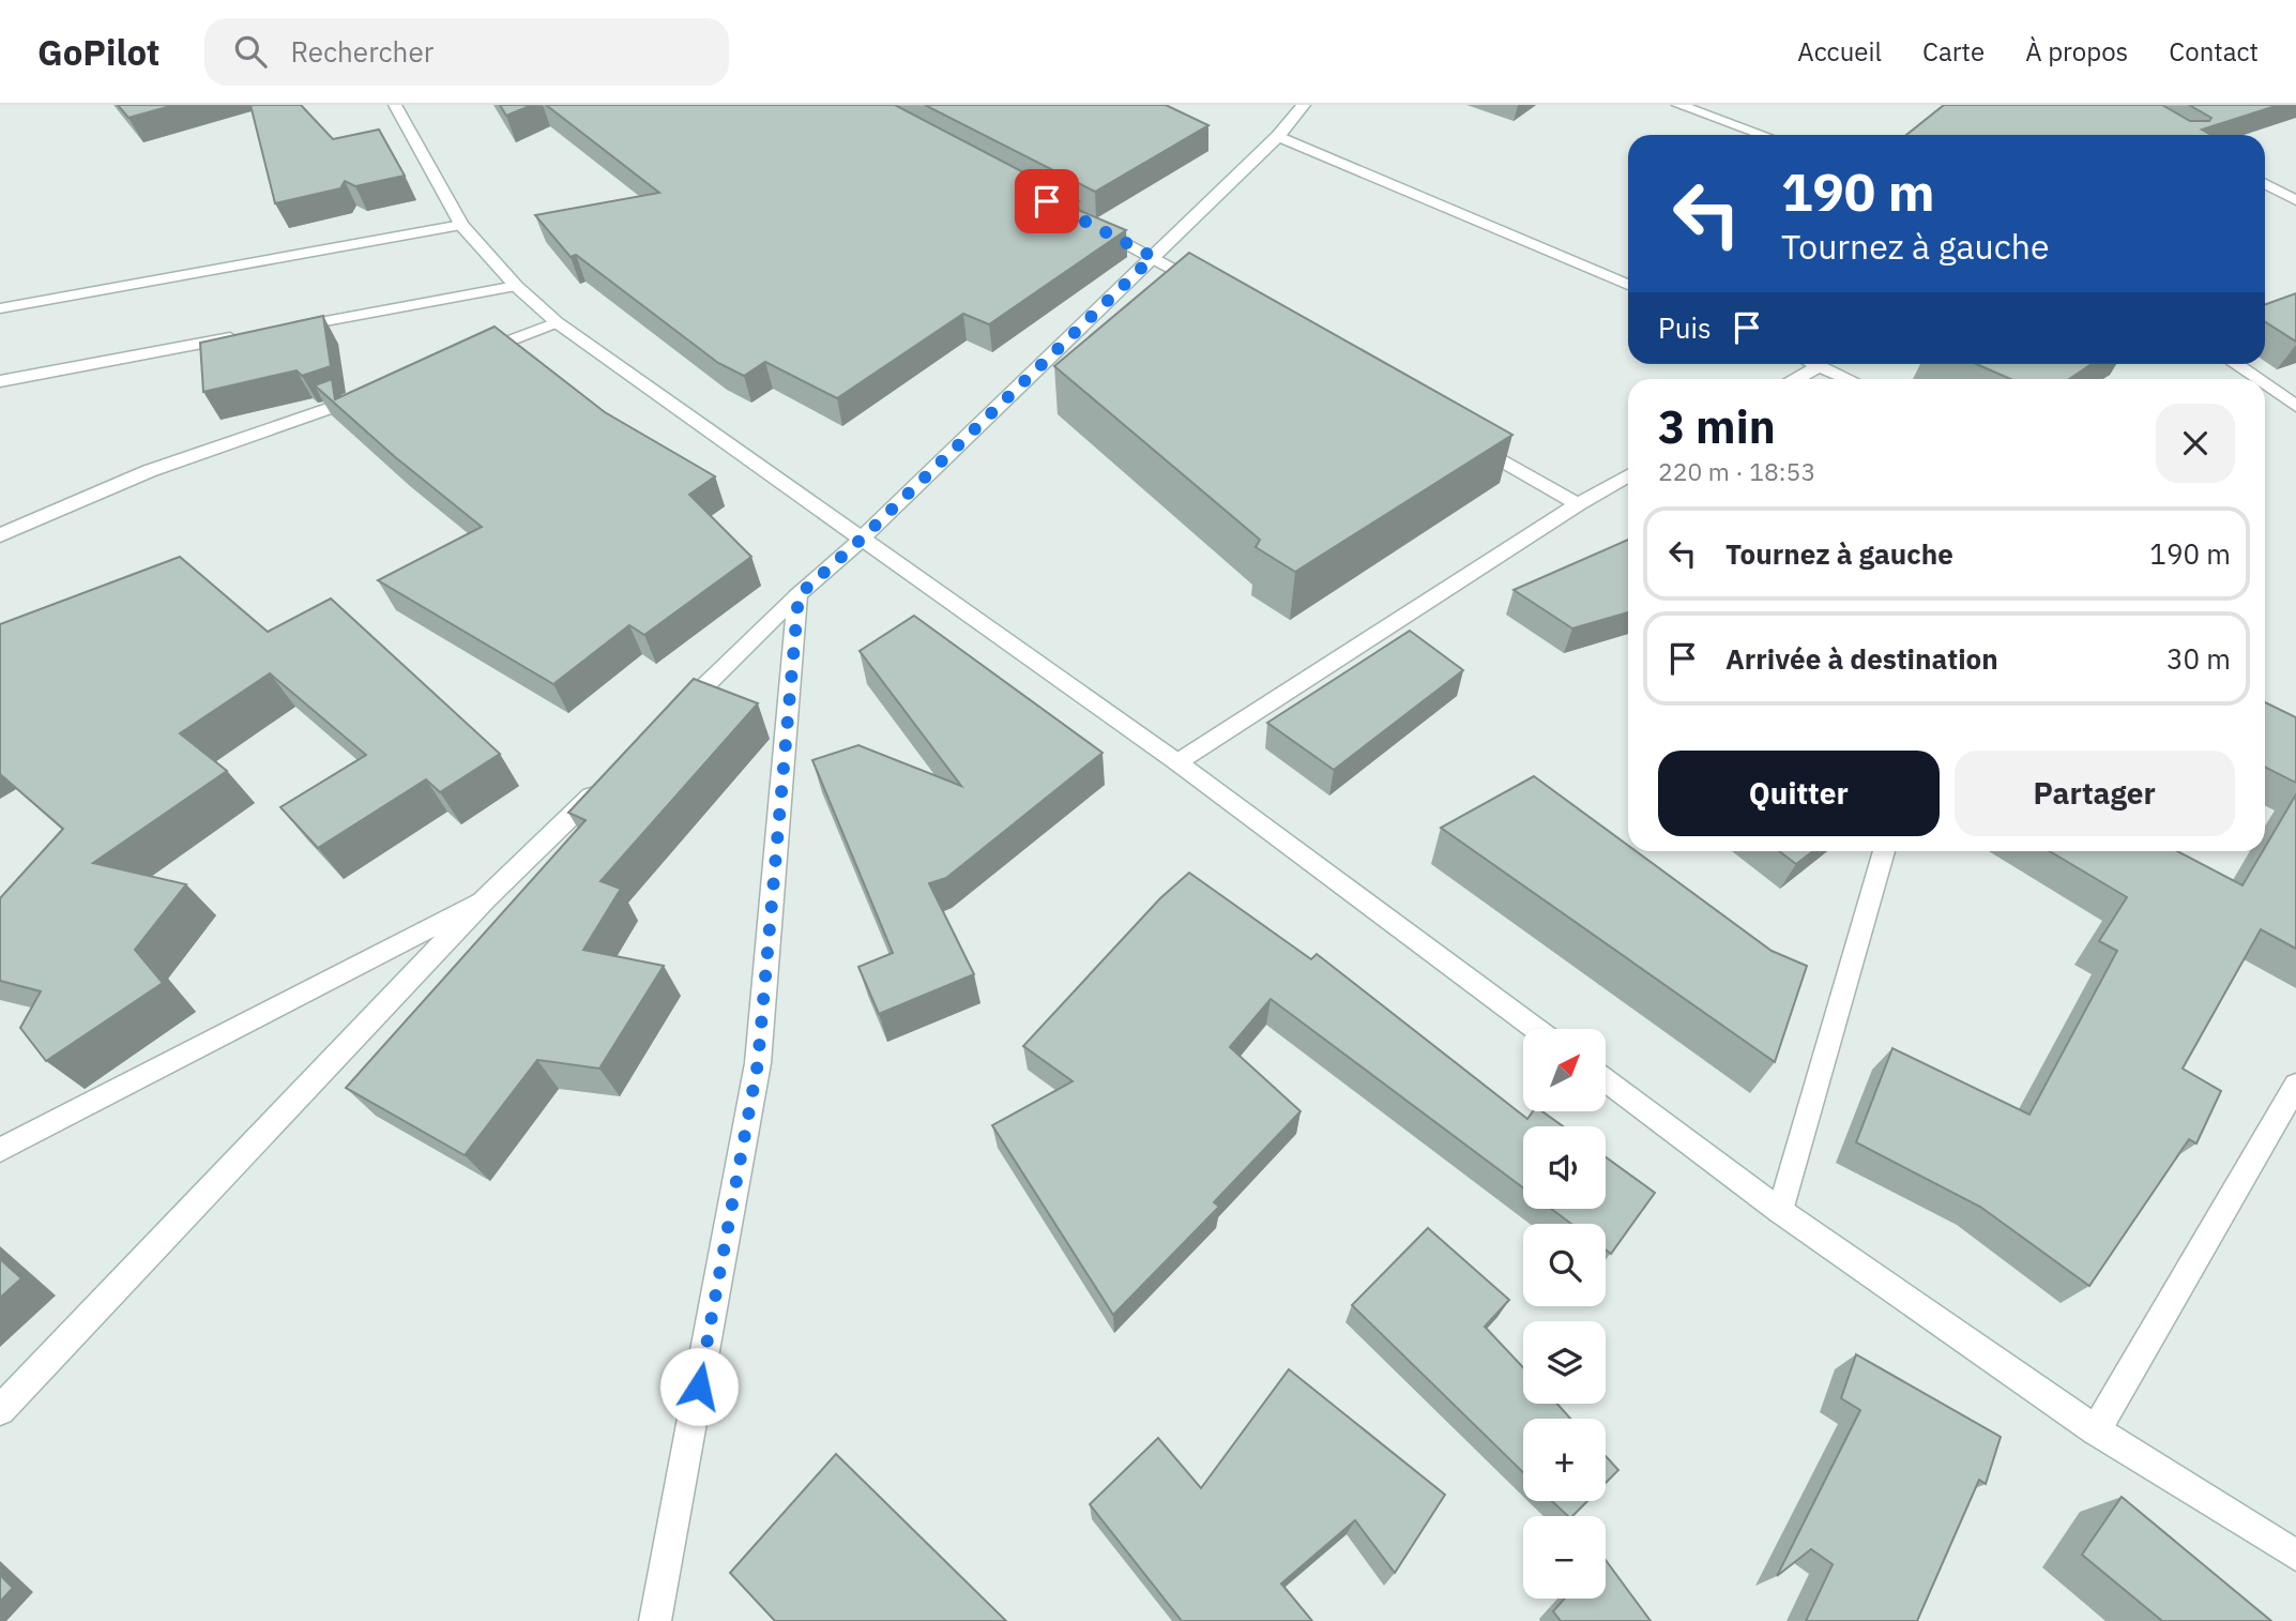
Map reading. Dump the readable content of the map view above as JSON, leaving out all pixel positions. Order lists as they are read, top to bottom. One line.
{"north":"top right","page":{"header":"GoPilot","search":"Rechercher","nav":["Accueil","Carte","À propos","Contact"],"turn":["190 m","Tournez à gauche"],"then":"Puis","heading":["3 min","220 m · 18:53"],"list":[{"name":"Tournez à gauche","value":"190 m"},{"name":"Arrivée à destination","value":"30 m"}],"buttons":["Quitter","Partager"],"map_buttons":["+","−"]}}
